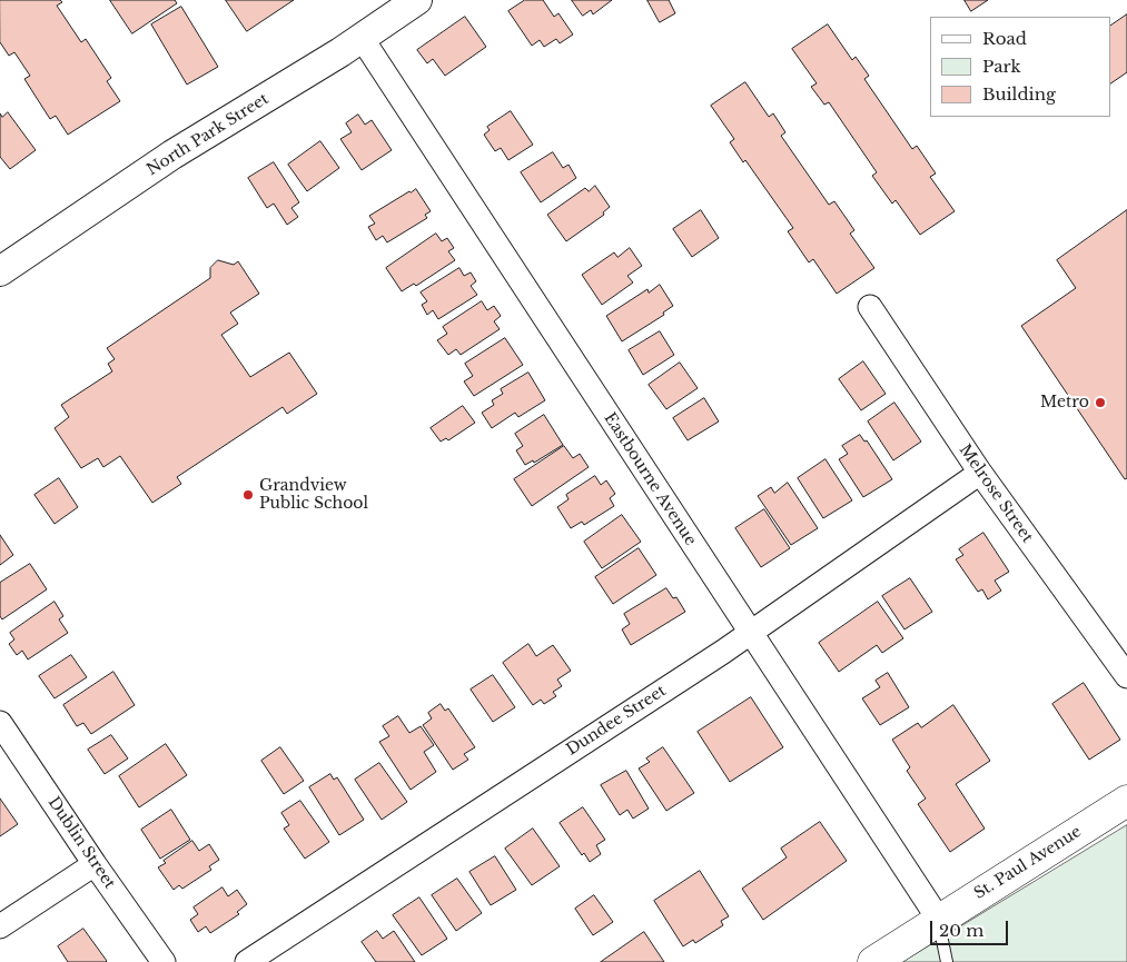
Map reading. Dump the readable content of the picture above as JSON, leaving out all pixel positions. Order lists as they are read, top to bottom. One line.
{"streets":{"main road":["St. Paul Avenue"],"street":["North Park Street","Eastbourne Avenue","Melrose Street","Dundee Street","Dublin Street"]},"crossings":[["North Park Street","Eastbourne Avenue"],["Eastbourne Avenue","Dundee Street"],["Eastbourne Avenue","St. Paul Avenue"],["Melrose Street","Dundee Street"]],"places":["Metro","Grandview Public School"],"legend":["Road","Park","Building"],"scale_bar":"20 m"}
